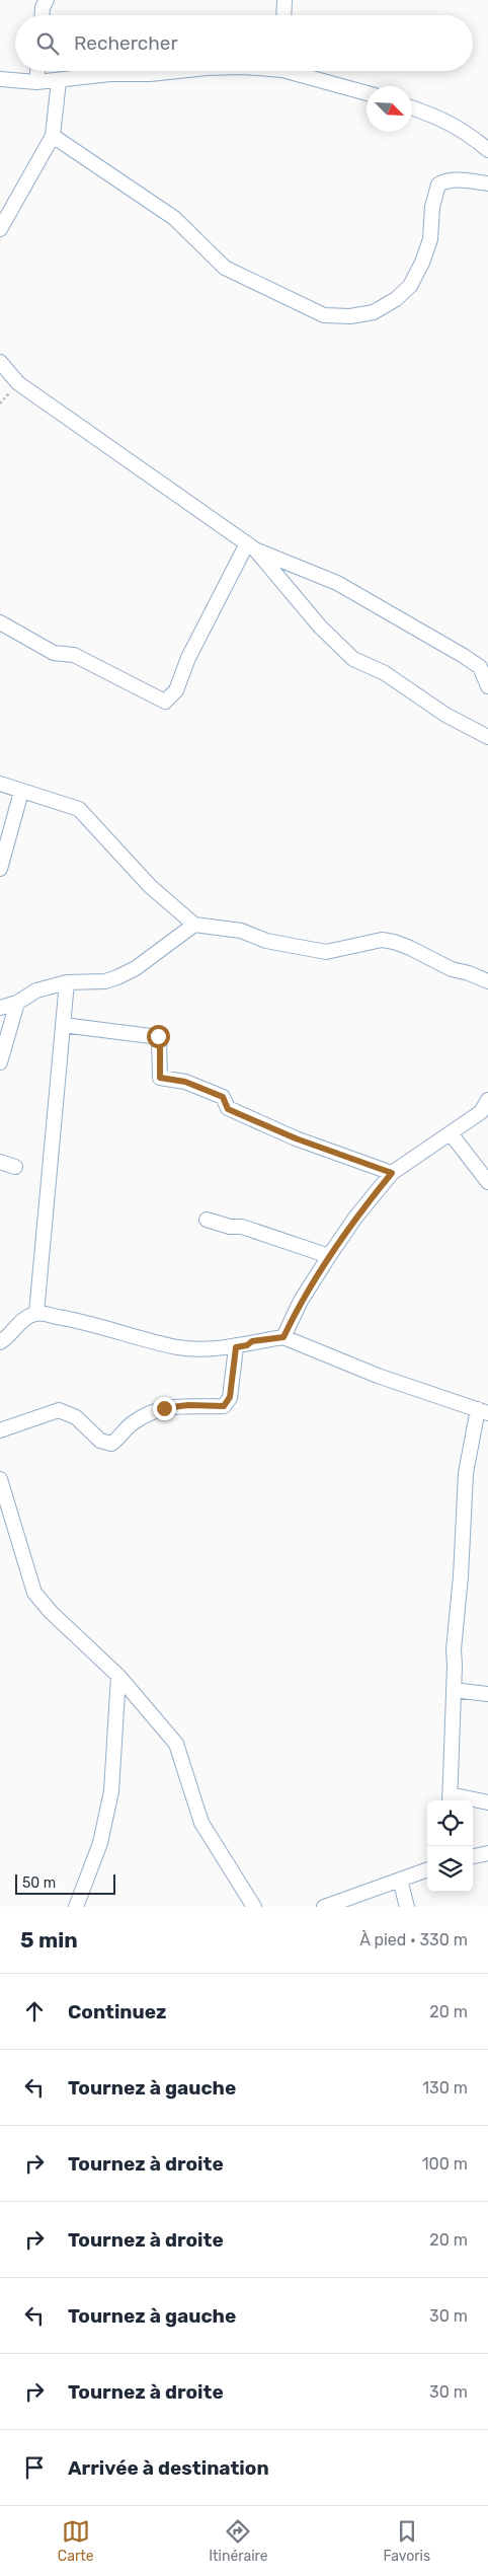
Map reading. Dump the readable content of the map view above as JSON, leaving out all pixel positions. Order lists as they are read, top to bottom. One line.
{"scale_bar":"50 m","north":"bottom right","page":{"search":"Rechercher","scale":"50 m","heading":["5 min","À pied · 330 m"],"list":[["Continuez","20 m"],["Tournez à gauche","130 m"],["Tournez à droite","100 m"],["Tournez à droite","20 m"],["Tournez à gauche","30 m"],["Tournez à droite","30 m"],"Arrivée à destination"],"nav":["Carte","Itinéraire","Favoris"]}}
